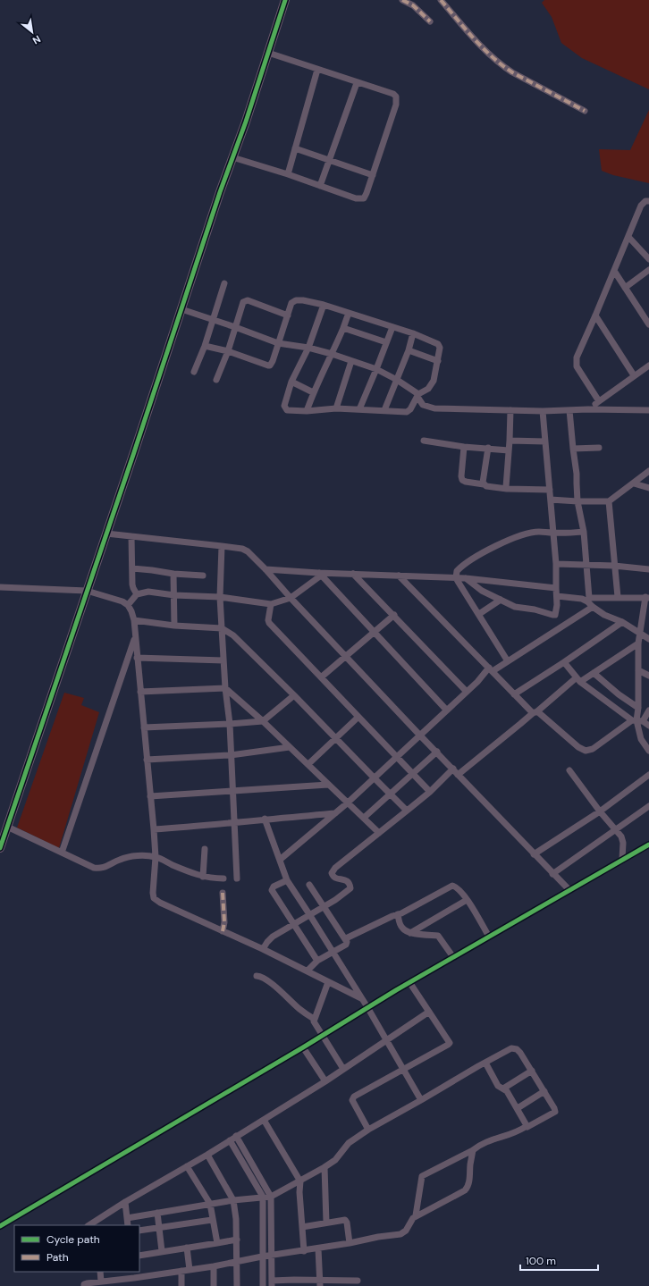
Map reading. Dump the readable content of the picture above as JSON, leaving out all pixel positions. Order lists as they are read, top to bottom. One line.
{"legend":["Cycle path","Path"],"scale_bar":"100 m","north":"bottom right"}
